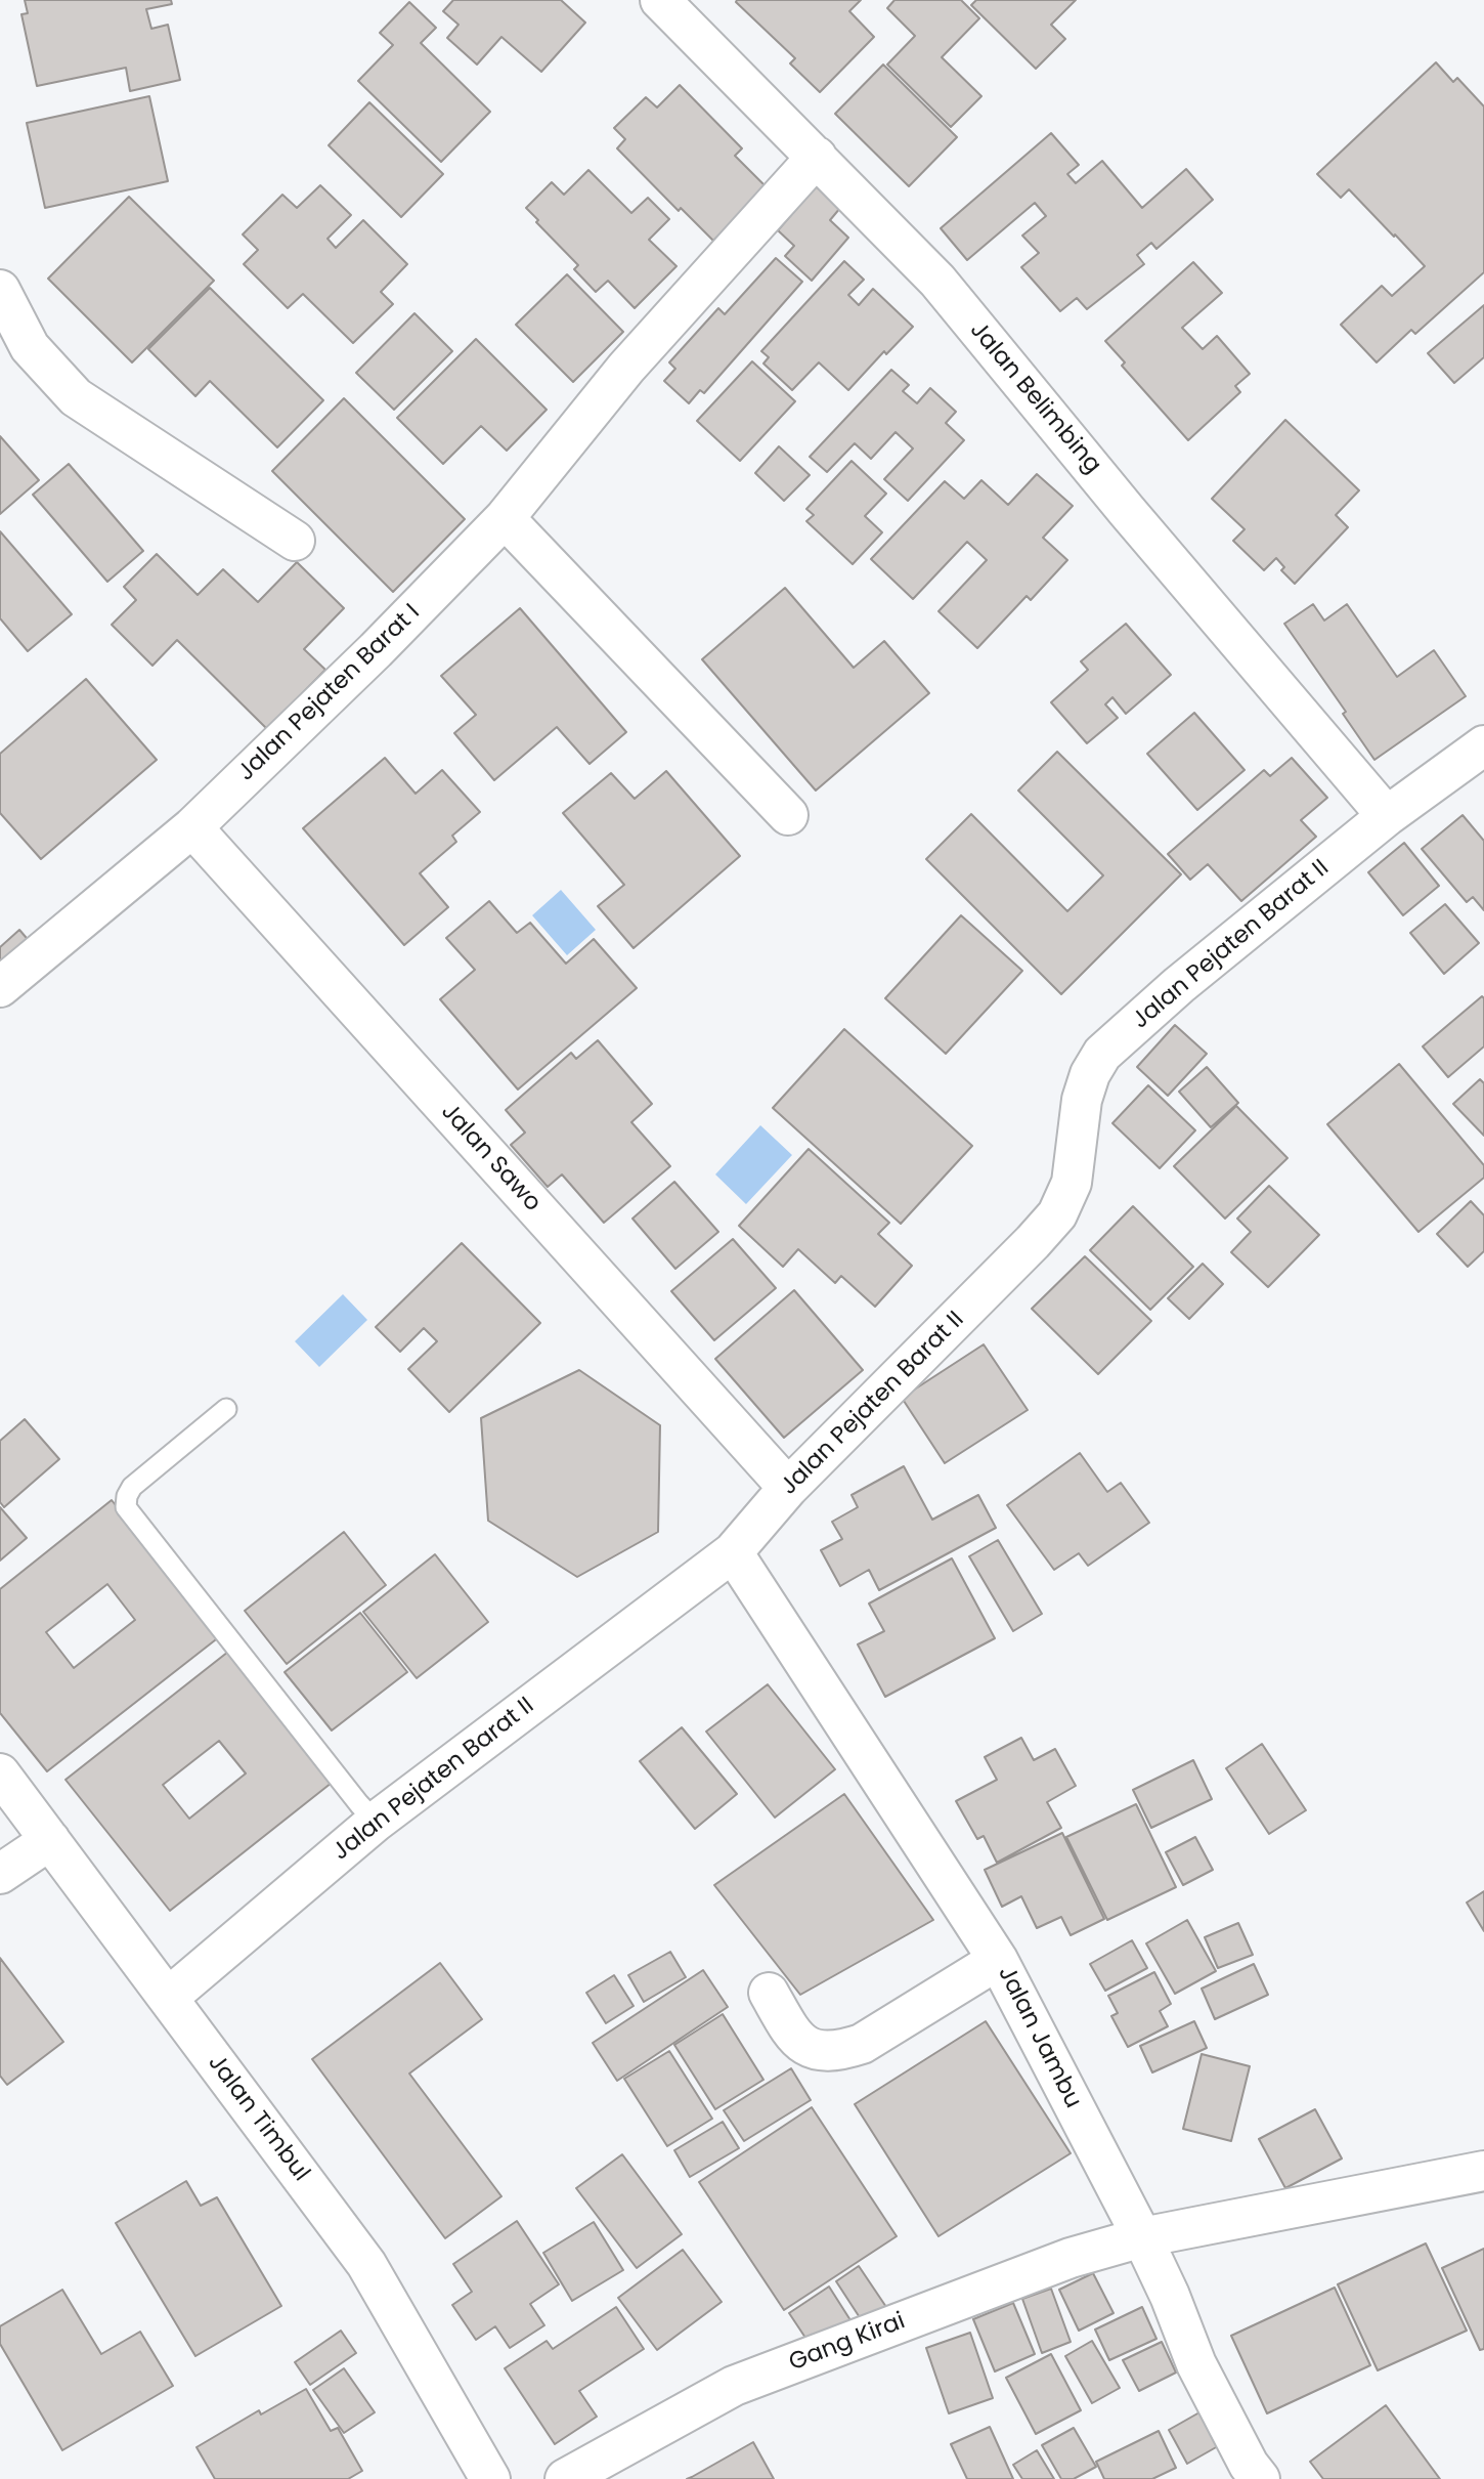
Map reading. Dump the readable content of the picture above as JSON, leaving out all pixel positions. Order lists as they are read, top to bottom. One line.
{"streets":{"street":["Jalan Belimbing","Jalan Pejaten Barat I","Jalan Pejaten Barat II","Jalan Sawo","Jalan Jambu","Jalan Timbul","Gang Kirai"]},"crossings":[["Jalan Belimbing","Jalan Pejaten Barat I"],["Jalan Belimbing","Jalan Pejaten Barat II"],["Jalan Pejaten Barat I","Jalan Sawo"],["Jalan Pejaten Barat II","Jalan Sawo"],["Jalan Pejaten Barat II","Jalan Jambu"],["Jalan Pejaten Barat II","Jalan Timbul"],["Jalan Jambu","Gang Kirai"]]}
